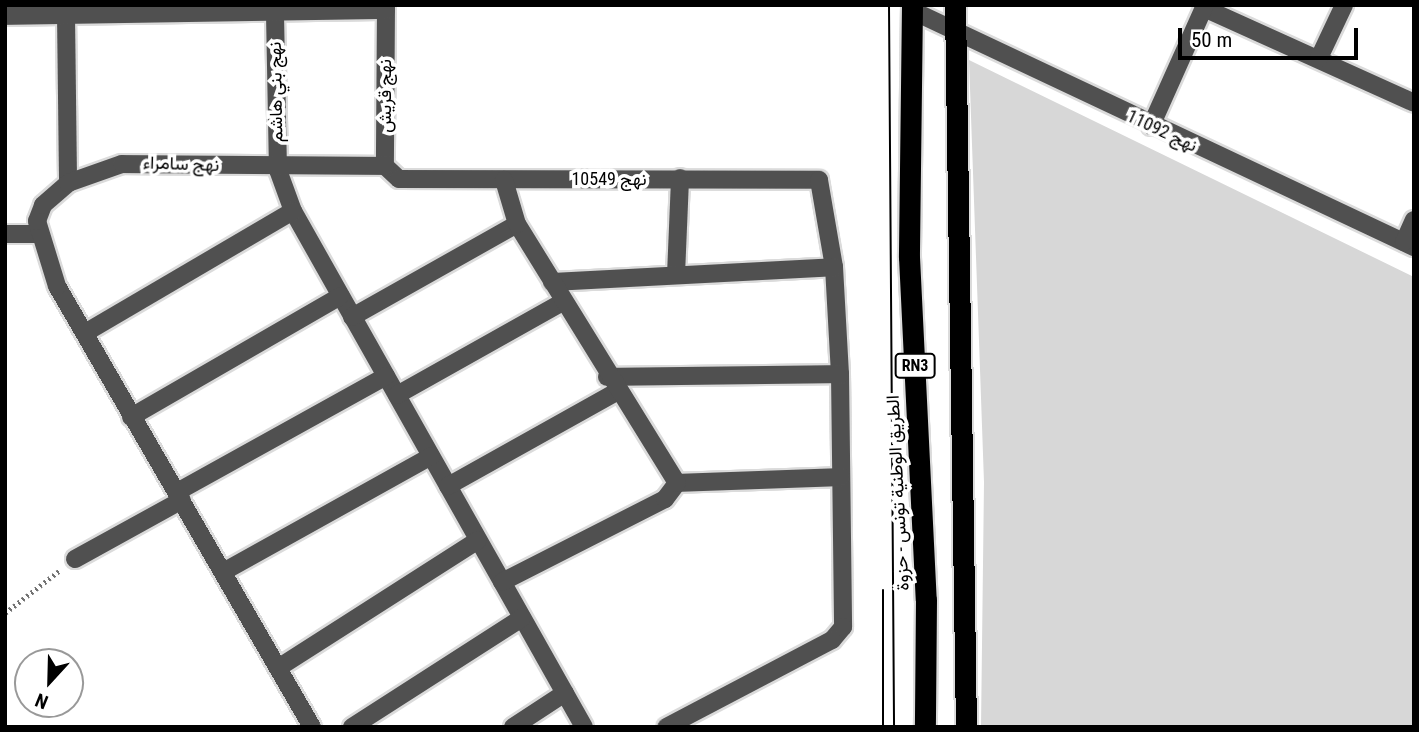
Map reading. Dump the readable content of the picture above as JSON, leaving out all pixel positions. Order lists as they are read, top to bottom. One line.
{"streets":{"highway":["RN3","الطريق الوطنية تونس - حزوة"],"street":["نهج بني هاشم","نهج قريش","نهج 11092","نهج سامراء","نهج 10549"]},"crossings":[["نهج بني هاشم","نهج سامراء"],["نهج قريش","نهج 10549"],["نهج 11092","RN3"],["نهج 11092","الطريق الوطنية تونس - حزوة"]],"scale_bar":"50 m","north":"bottom"}
